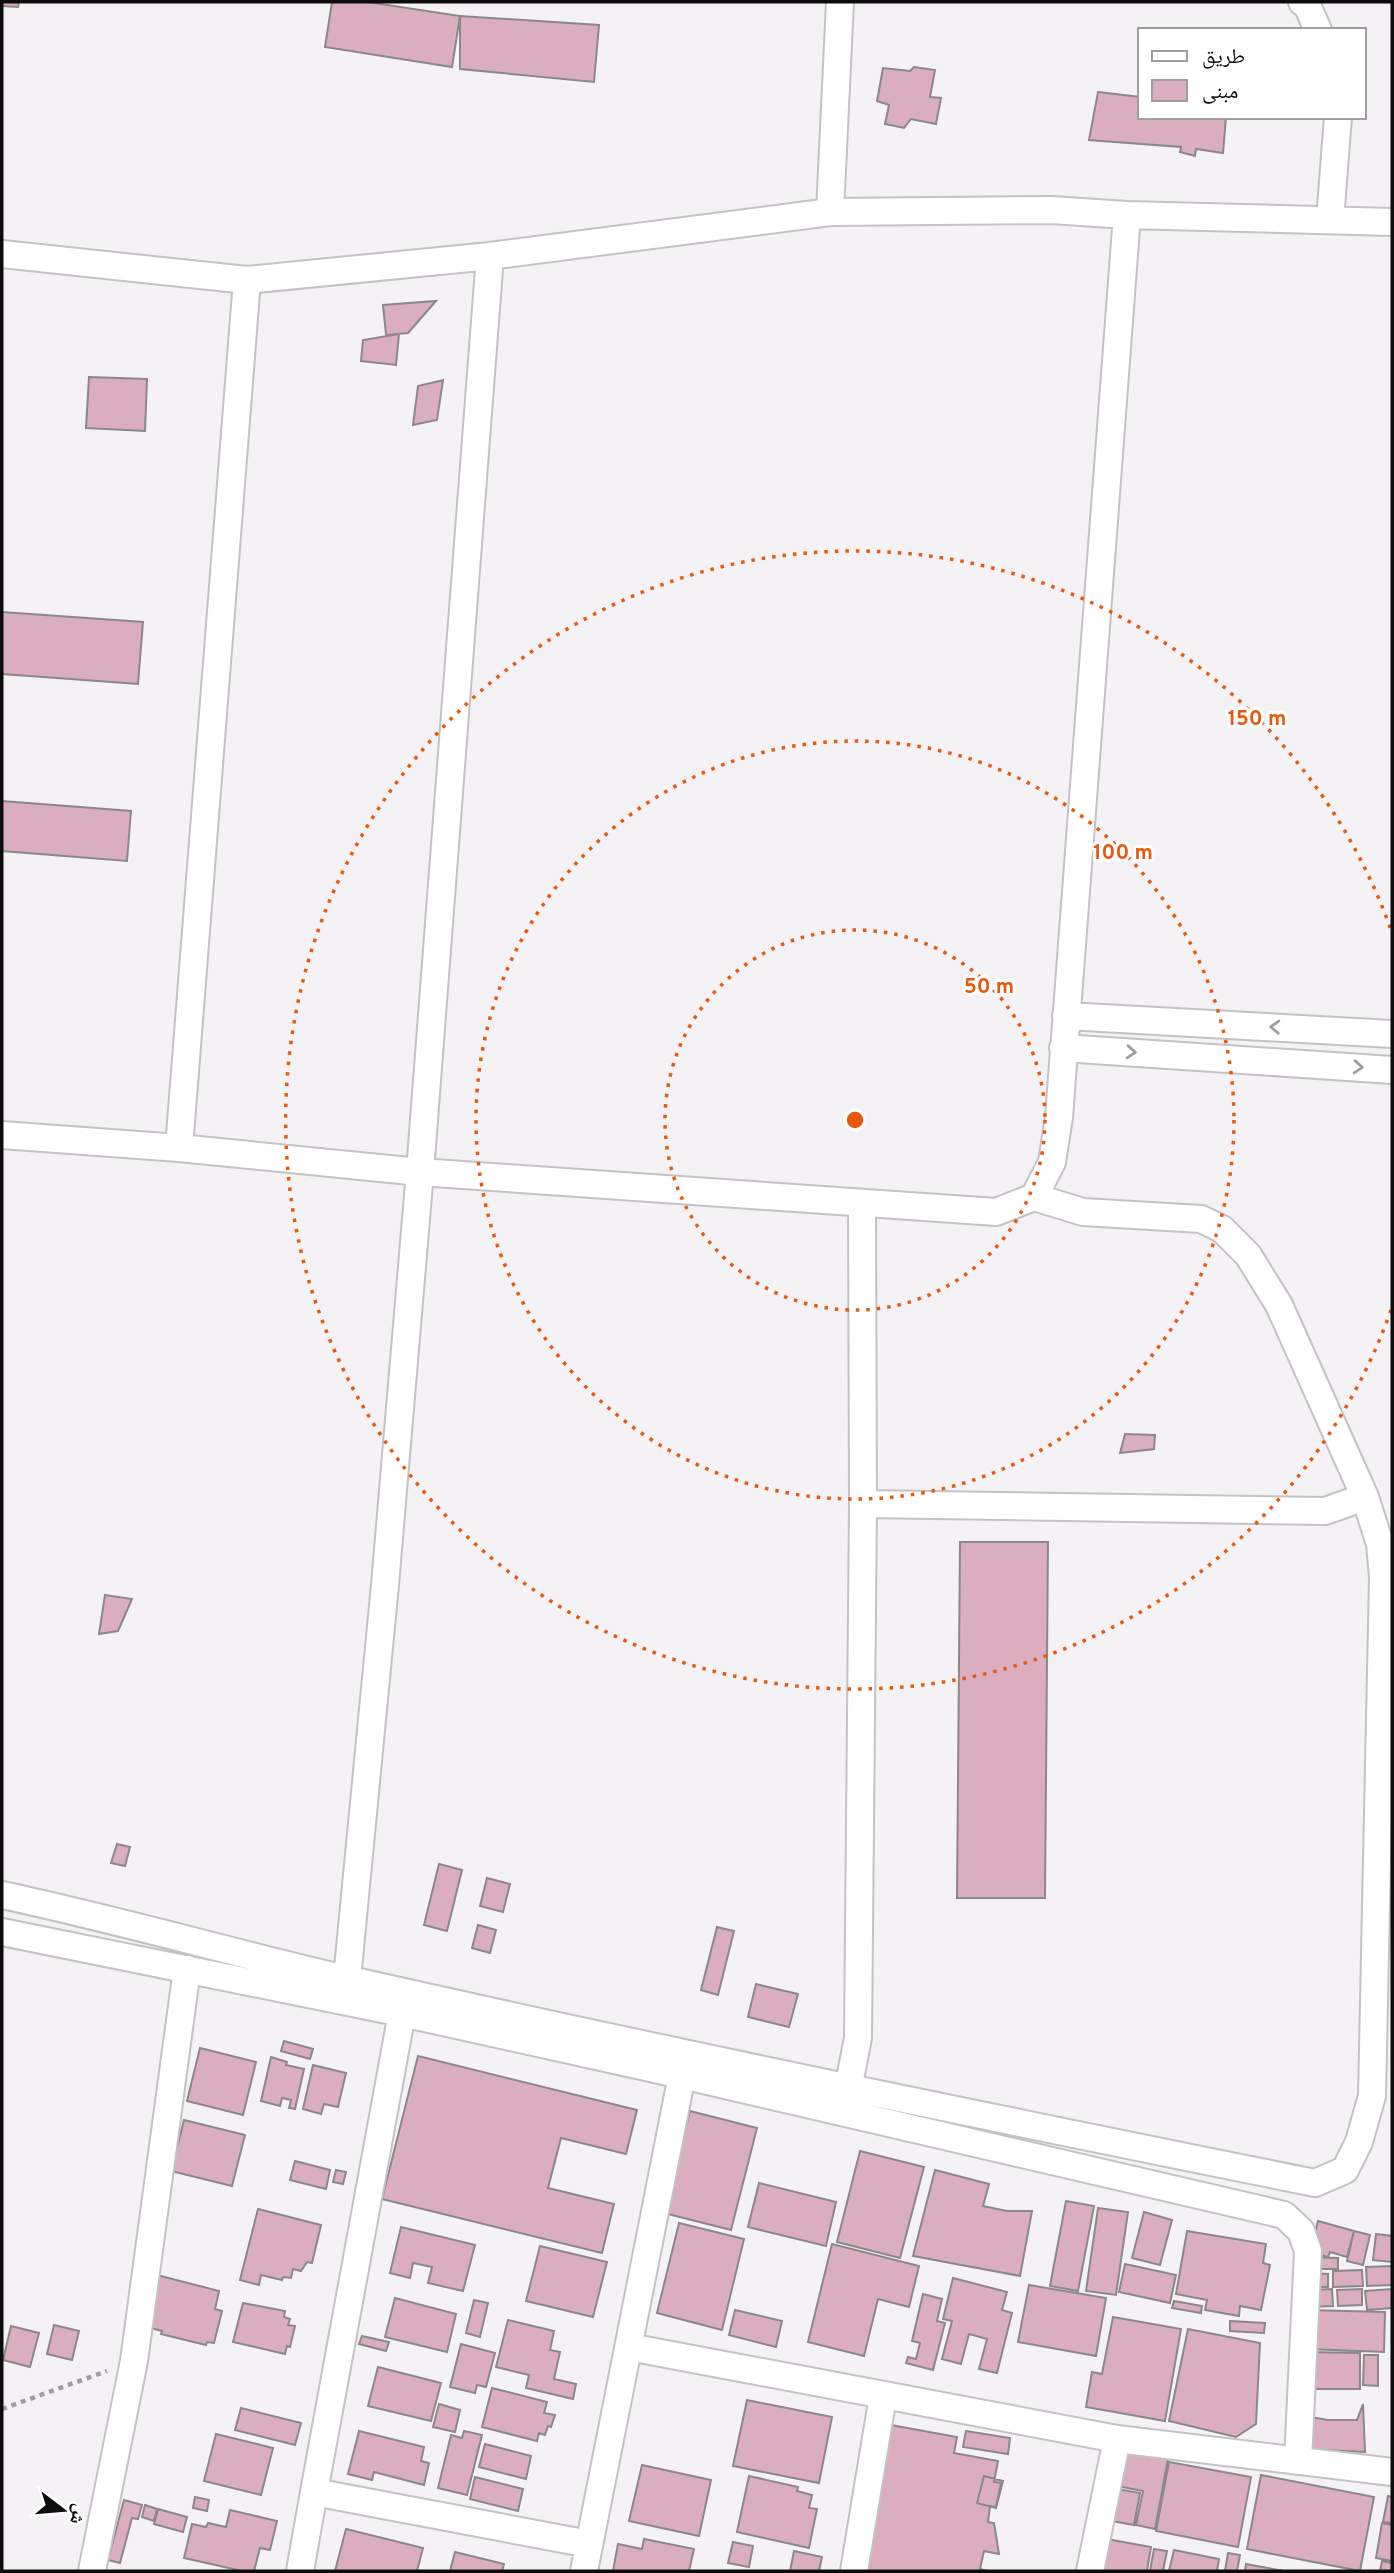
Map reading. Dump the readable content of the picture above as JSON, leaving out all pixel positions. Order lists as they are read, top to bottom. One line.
{"legend":["طريق","مبنى"],"north":"right","rings":["150 m","100 m","50 m"]}
